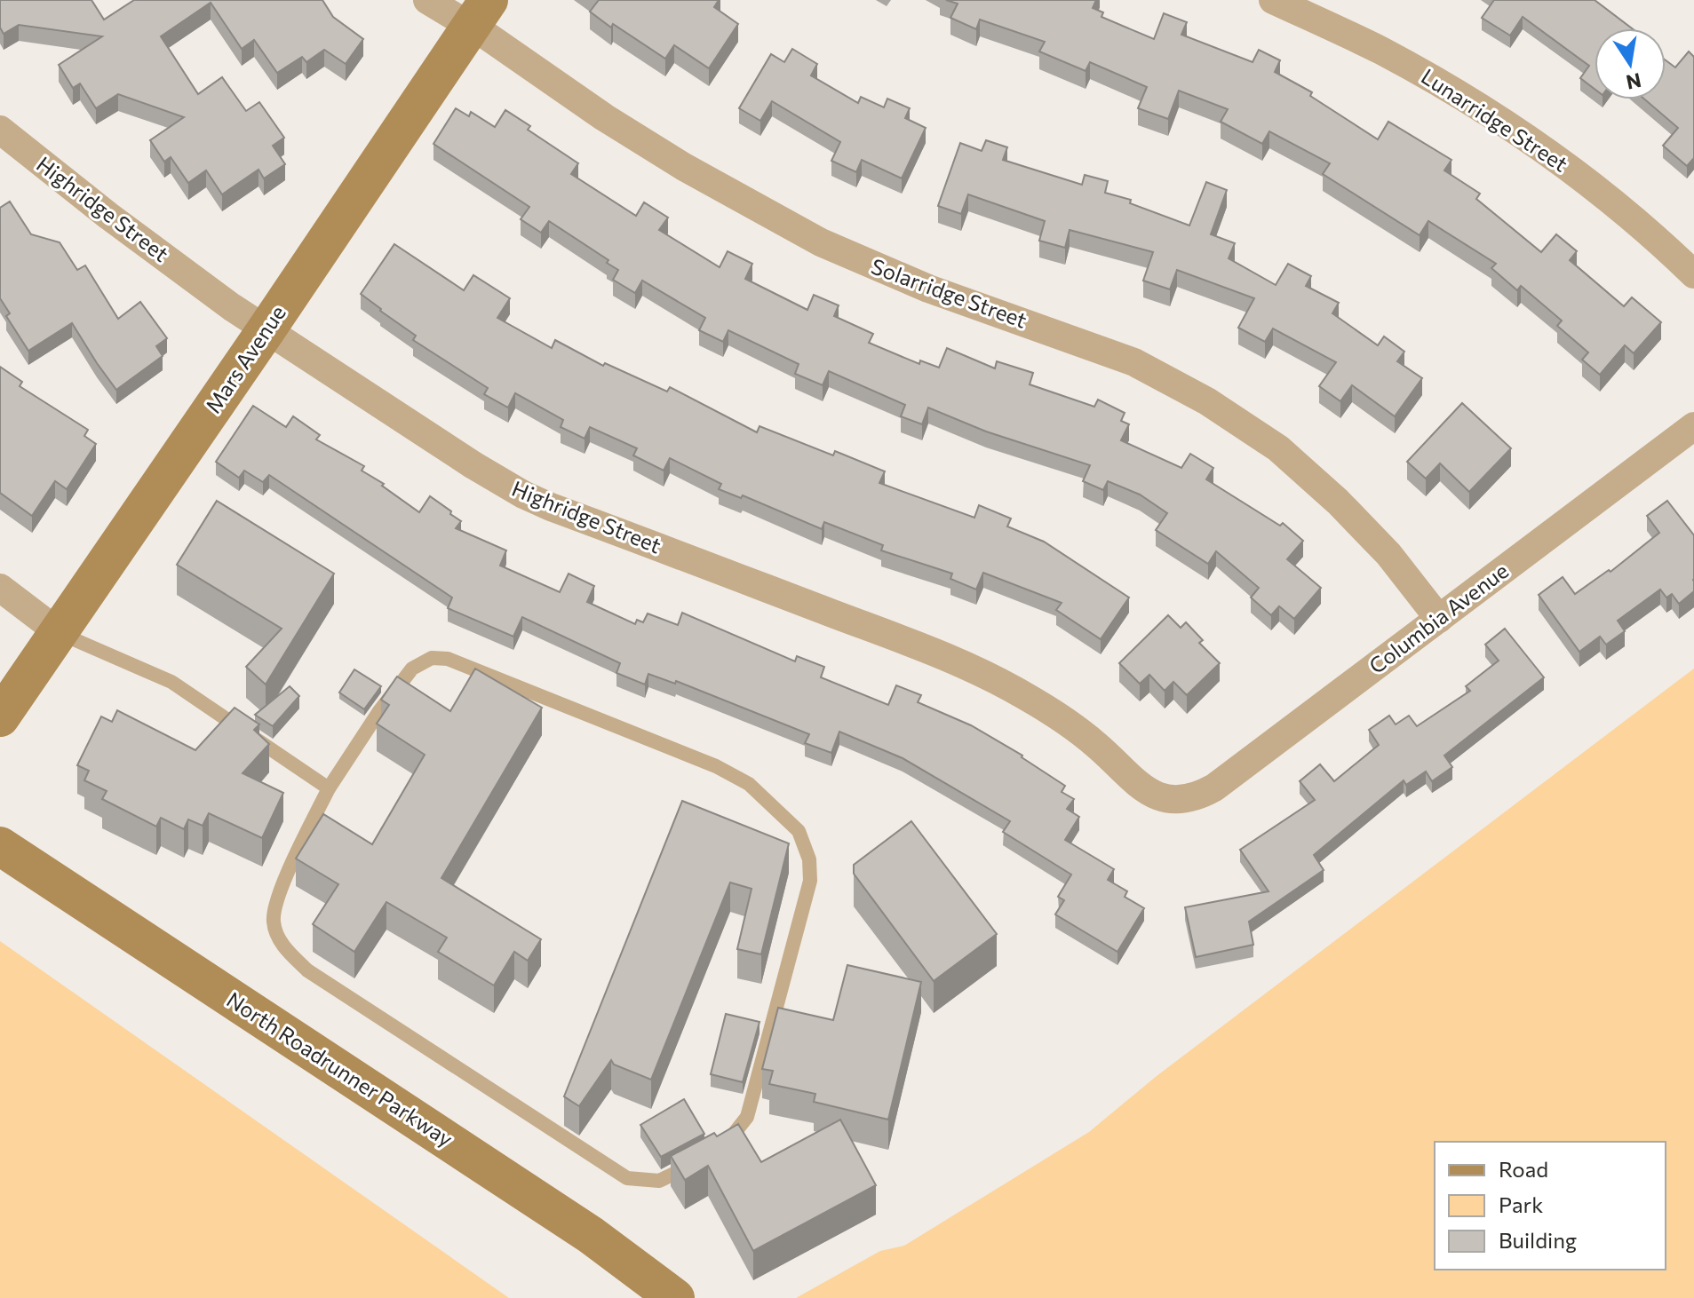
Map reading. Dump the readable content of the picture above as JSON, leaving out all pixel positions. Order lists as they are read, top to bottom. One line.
{"streets":{"street":["Lunarridge Street","Highridge Street","Solarridge Street","Mars Avenue","Columbia Avenue","North Roadrunner Parkway"]},"crossings":[["Highridge Street","Mars Avenue"],["Highridge Street","Columbia Avenue"],["Solarridge Street","Mars Avenue"],["Solarridge Street","Columbia Avenue"]],"legend":["Road","Park","Building"],"north":"bottom"}
